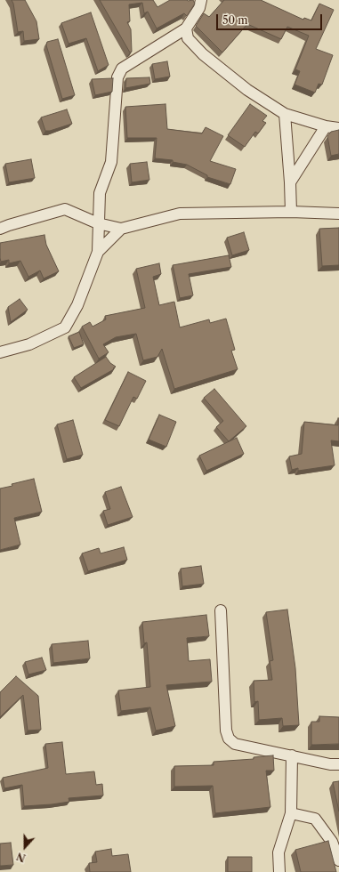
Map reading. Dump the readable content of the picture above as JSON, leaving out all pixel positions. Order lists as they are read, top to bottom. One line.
{"scale_bar":"50 m","north":"bottom"}
